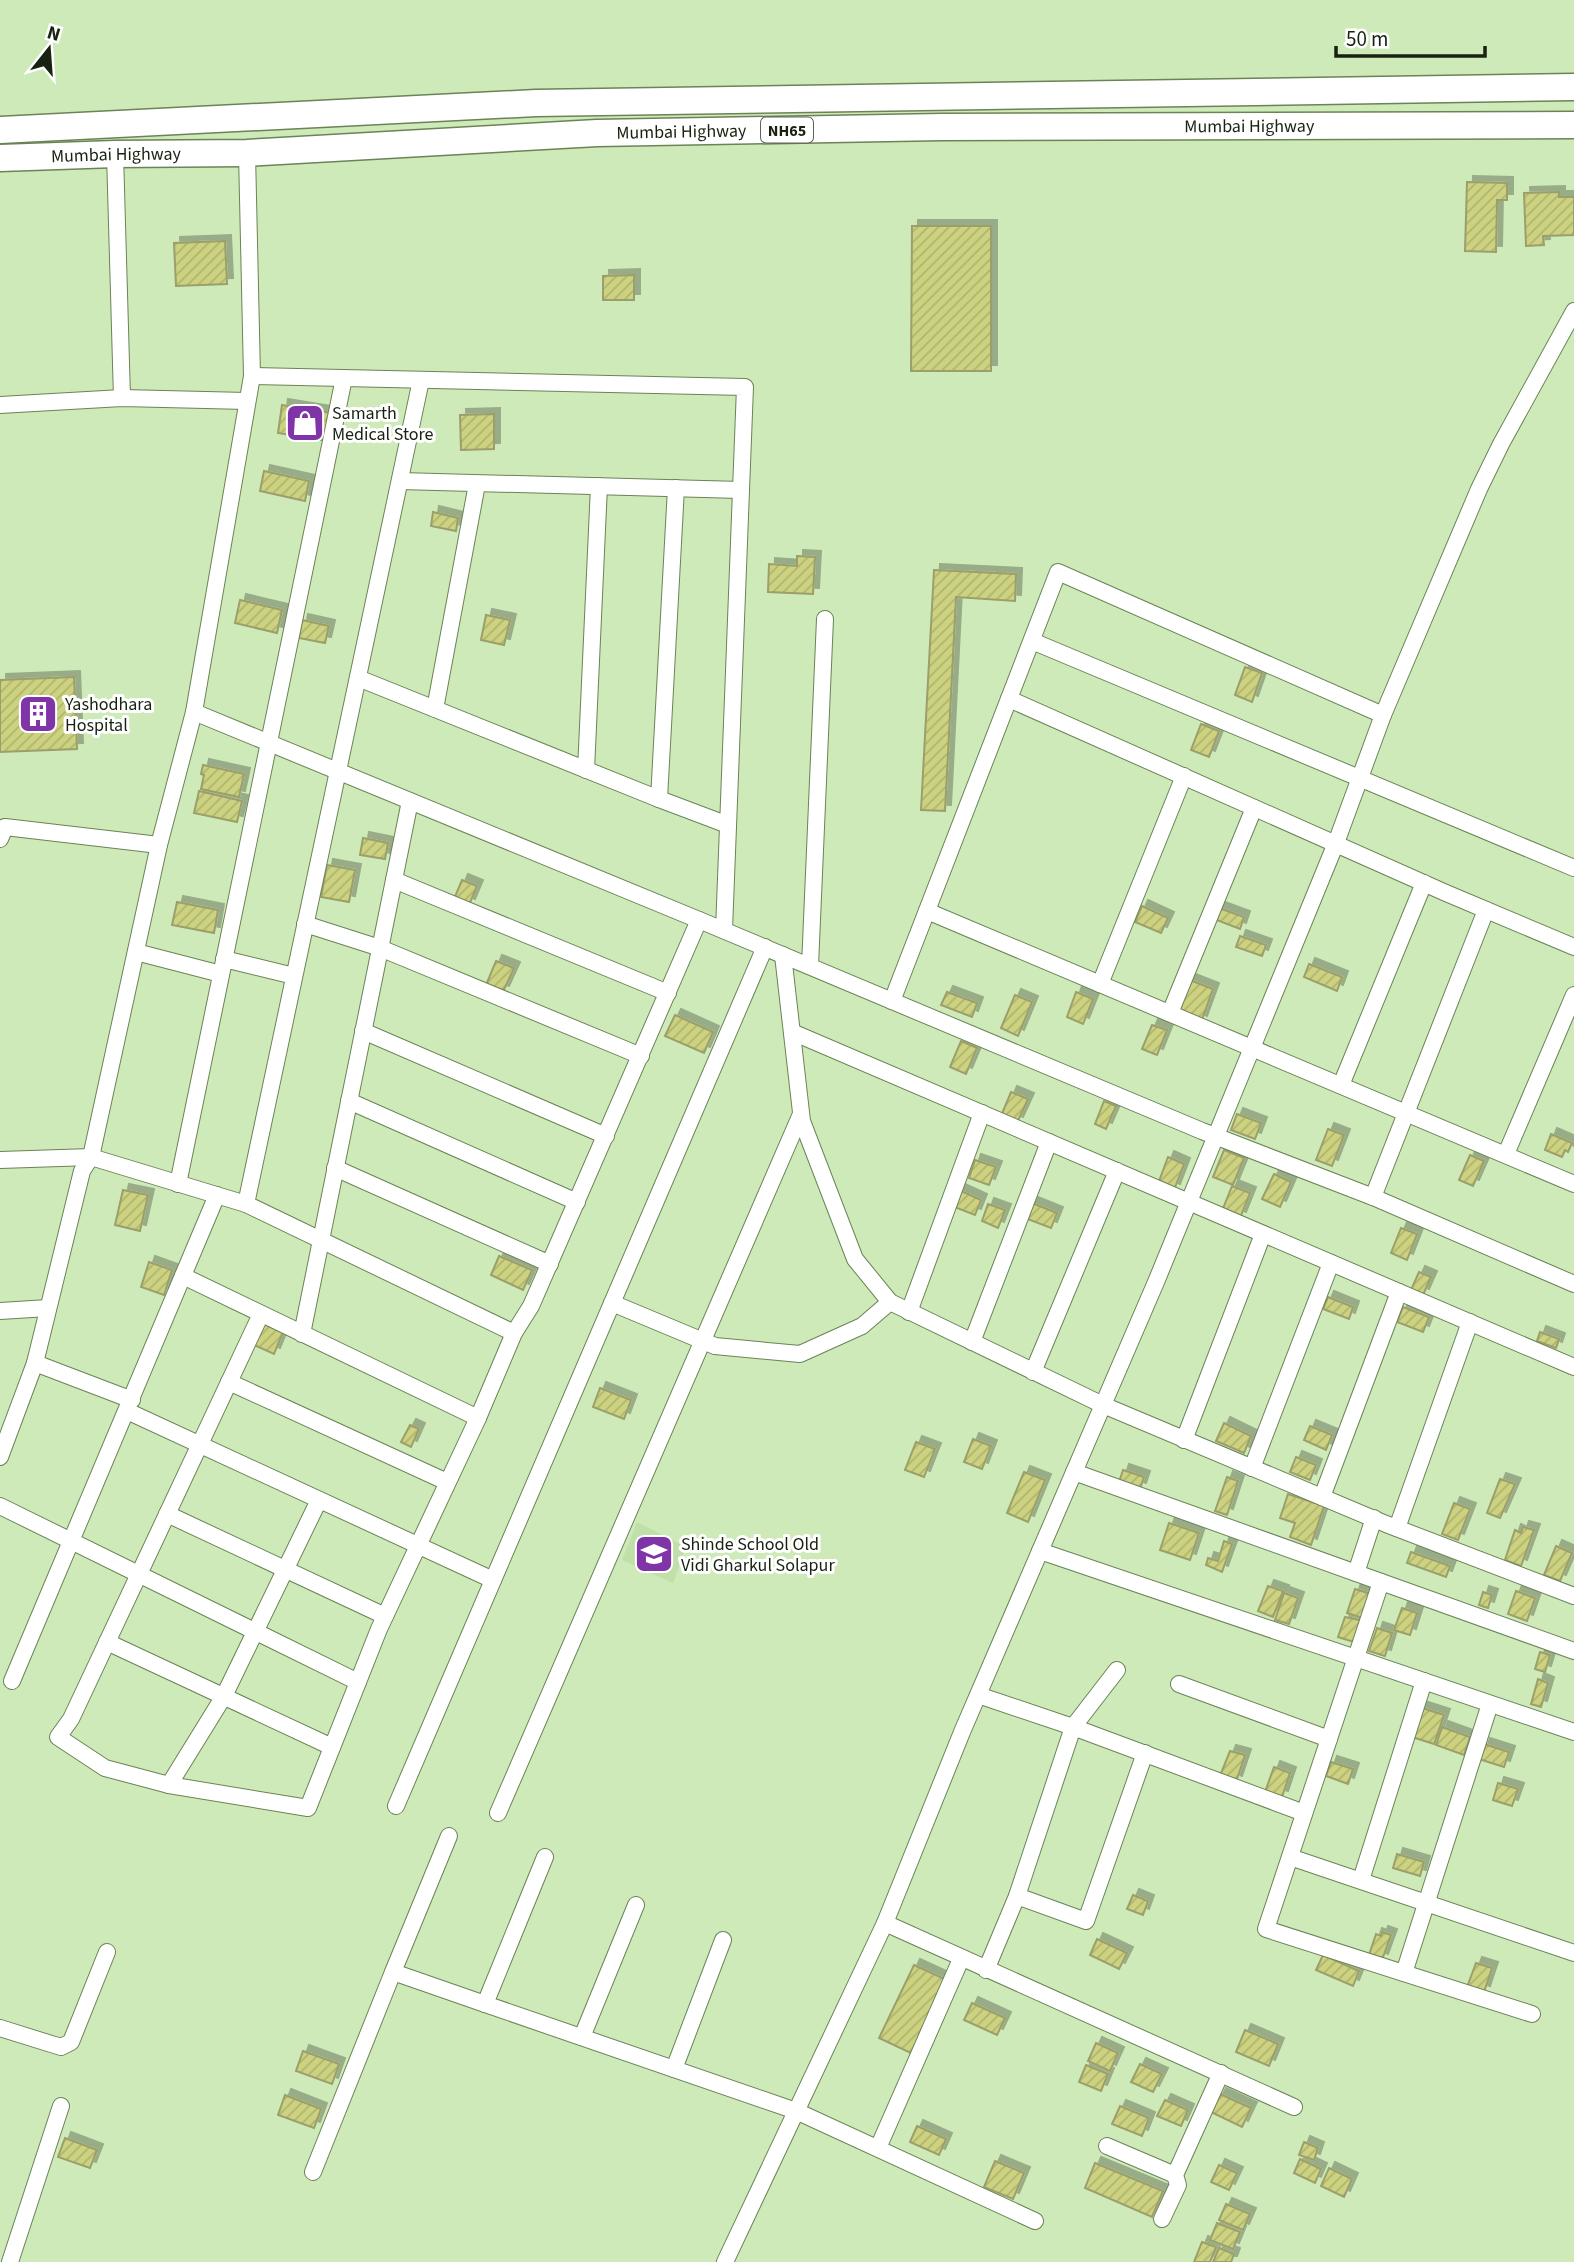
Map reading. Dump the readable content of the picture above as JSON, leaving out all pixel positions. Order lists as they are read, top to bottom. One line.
{"streets":{"highway":["Mumbai Highway","NH65"]},"places":{"shop":["Samarth Medical Store"],"building":["Yashodhara Hospital"],"school or university":["Shinde School Old Vidi Gharkul Solapur"]},"scale_bar":"50 m","north":"top"}
